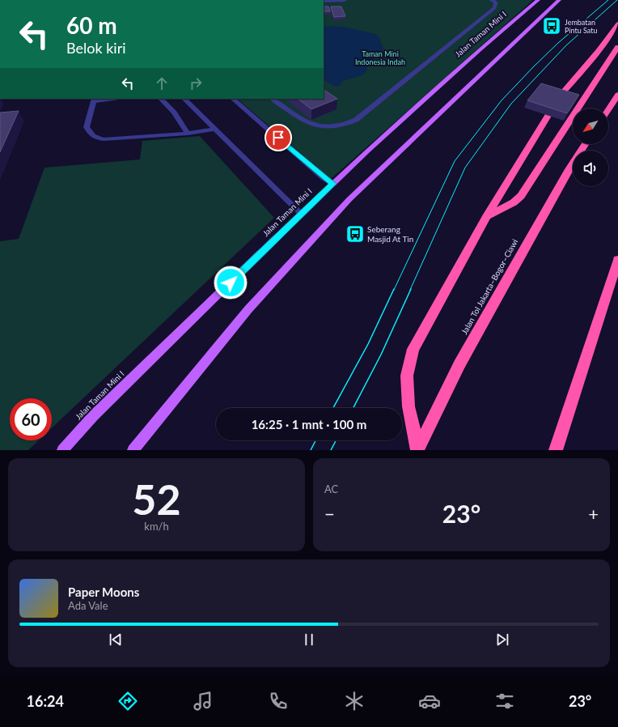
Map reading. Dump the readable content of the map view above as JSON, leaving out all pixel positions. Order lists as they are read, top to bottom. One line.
{"streets":{"highway":["Jalan Tol Jakarta–Bogor–Ciawi"],"main road":["Jalan Taman Mini I"]},"parks":["Taman Mini Indonesia Indah"],"places":{"bus stop":["Jembatan Pintu Satu","Seberang Masjid At Tin"]},"north":"bottom left","page":{"turn":["60 m","Belok kiri"],"limit":"60","trip":"16:25 · 1 mnt · 100 m","tile":[["52","km/h"],"AC"],"heat":["−","23°","+"],"song":["Paper Moons","Ada Vale"],"tabs":["16:24","23°"]}}
